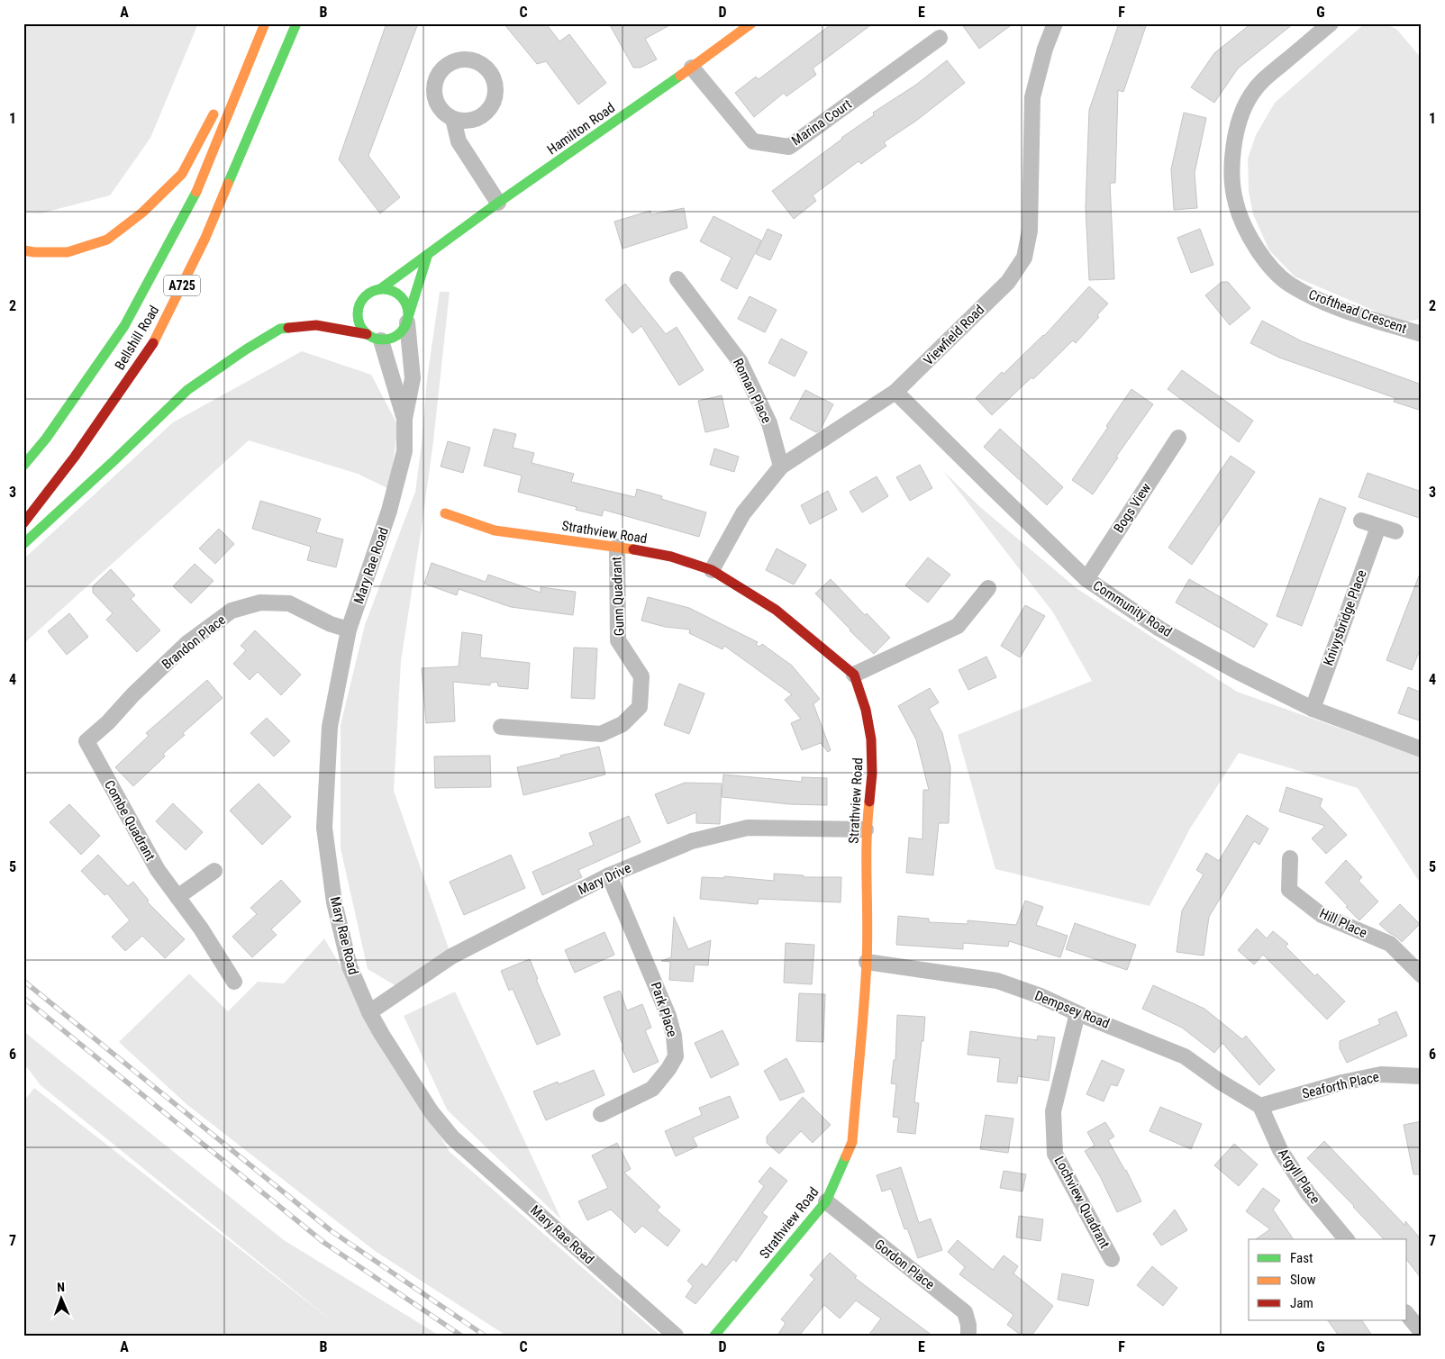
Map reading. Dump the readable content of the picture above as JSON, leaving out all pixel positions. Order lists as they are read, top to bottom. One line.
{"streets":{"main road":["Hamilton Road","A725","Bellshill Road","Strathview Road"],"street":["Marina Court","Crofthead Crescent","Viewfield Road","Roman Place","Bogs View","Mary Rae Road","Gunn Quadrant","Community Road","Knivysbridge Place","Brandon Place","Combe Quadrant","Mary Drive","Hill Place","Park Place","Dempsey Road","Seaforth Place","Argyll Place","Lochview Quadrant","Gordon Place"]},"crossings":[["Marina Court","Hamilton Road"],["Hamilton Road","Mary Rae Road"],["Viewfield Road","Roman Place"],["Viewfield Road","Strathview Road"],["Viewfield Road","Community Road"],["Bogs View","Community Road"],["Strathview Road","Gunn Quadrant"],["Strathview Road","Mary Drive"],["Strathview Road","Dempsey Road"],["Strathview Road","Gordon Place"],["Mary Rae Road","Brandon Place"],["Mary Rae Road","Mary Drive"],["Community Road","Knivysbridge Place"],["Brandon Place","Combe Quadrant"],["Mary Drive","Park Place"],["Dempsey Road","Seaforth Place"],["Dempsey Road","Argyll Place"],["Dempsey Road","Lochview Quadrant"],["Seaforth Place","Argyll Place"]],"legend":["Fast","Slow","Jam"],"north":"top","grid":{"columns":["A","B","C","D","E","F","G"],"rows":["1","2","3","4","5","6","7"]}}
